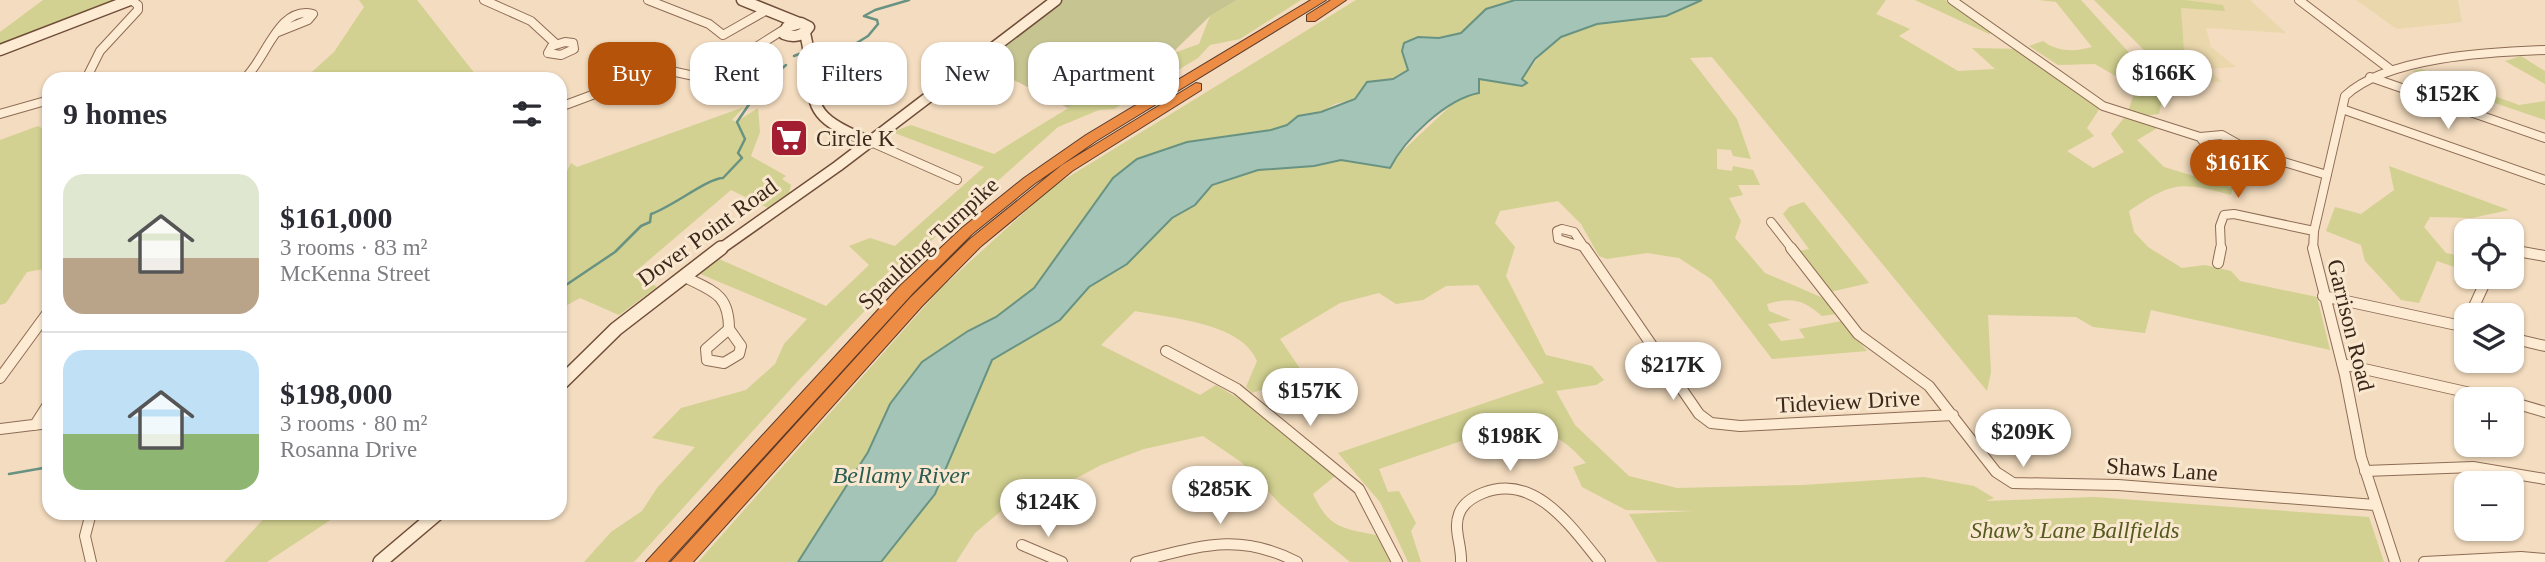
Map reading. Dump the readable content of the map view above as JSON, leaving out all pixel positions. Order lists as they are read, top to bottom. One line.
{"streets":{"highway":["Spaulding Turnpike"],"main road":["Dover Point Road"],"street":["Garrison Road","Tideview Drive","Shaws Lane"]},"crossings":[["Garrison Road","Shaws Lane"],["Tideview Drive","Shaws Lane"]],"water":["Bellamy River"],"parks":["Shaw’s Lane Ballfields"],"places":{"supermarket":["Circle K"]},"page":{"chip":["Buy","Rent","Filters","New","Apartment"],"price":["$166K","$152K","$161K","$217K","$157K","$209K","$198K","$285K","$124K"],"heading":"9 homes","list":[{"name":"$161,000","note":"3 rooms · 83 m² · McKenna Street"},{"name":"$198,000","note":"3 rooms · 80 m² · Rosanna Drive"}],"map_buttons":["+","−"]}}
